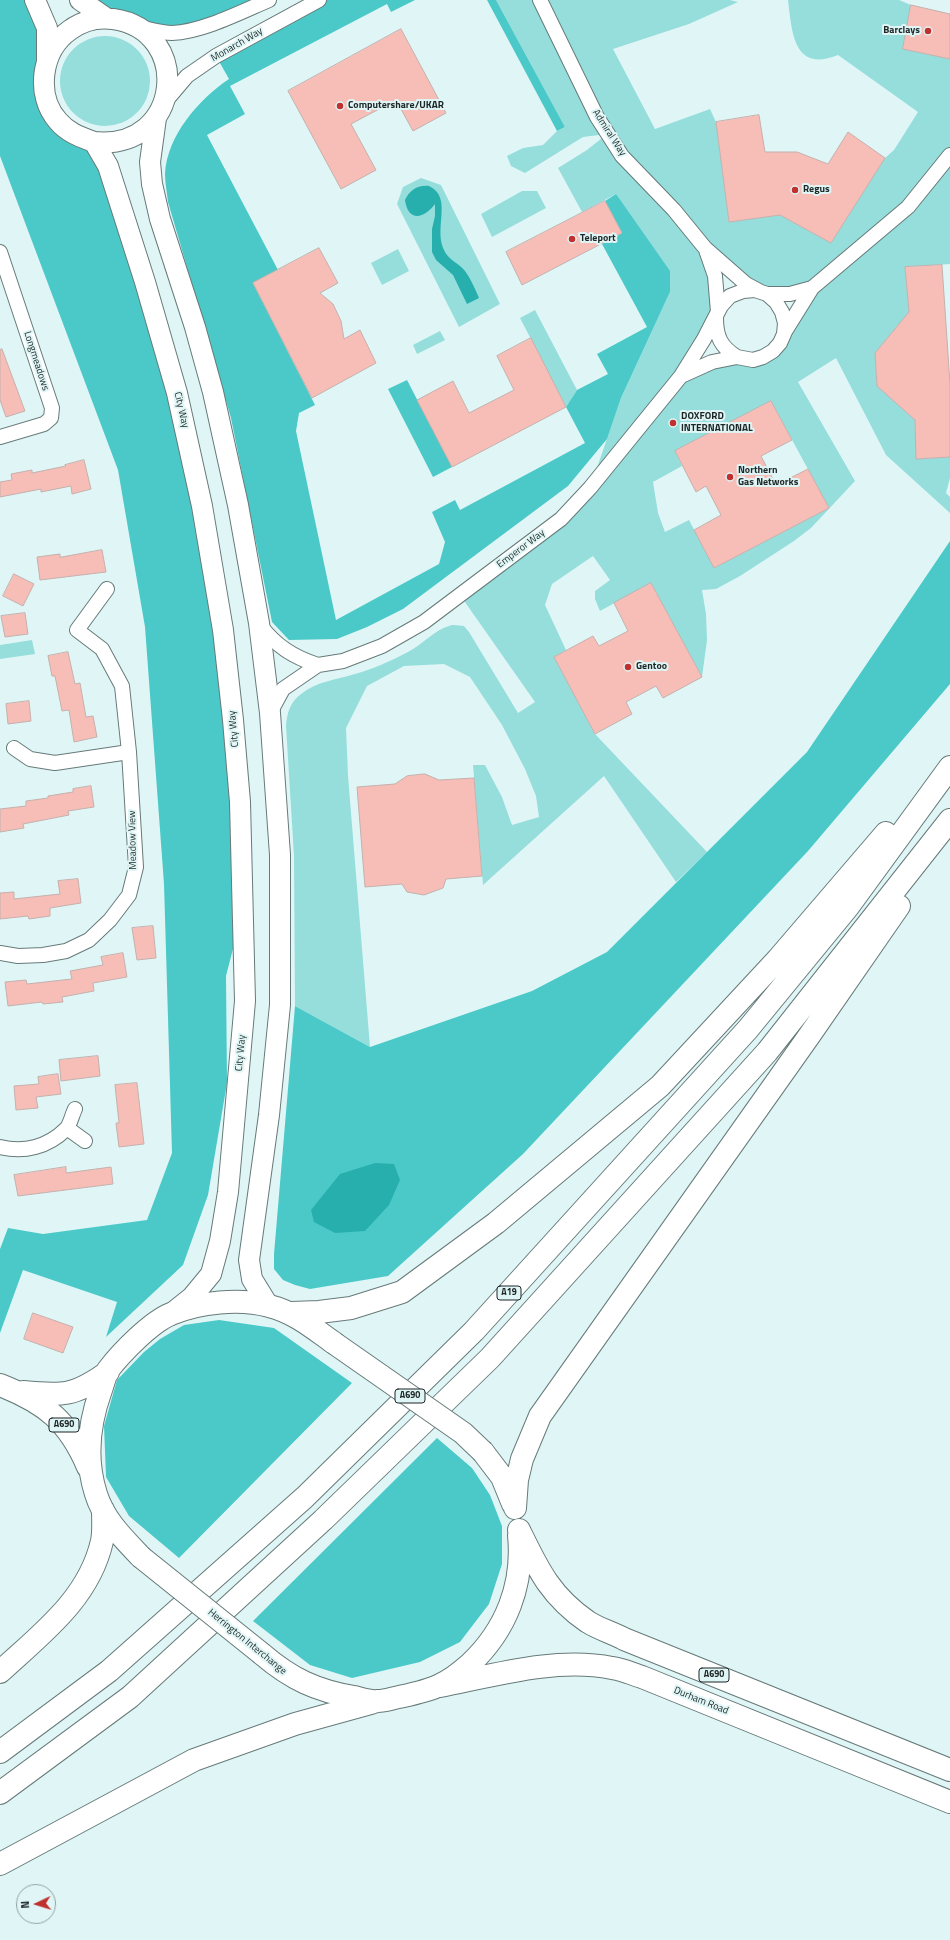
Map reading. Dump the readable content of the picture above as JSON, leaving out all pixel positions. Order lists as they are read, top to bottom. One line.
{"streets":{"highway":["A19","A690","Herrington Interchange","Durham Road"],"main road":["City Way"],"street":["Monarch Way","Admiral Way","Longmeadows","Emperor Way","Meadow View"]},"crossings":[["Monarch Way","City Way"],["Admiral Way","Emperor Way"],["City Way","Herrington Interchange"],["A690","Herrington Interchange"],["Herrington Interchange","Durham Road"]],"places":["Barclays","Computershare/UKAR","Regus","Teleport","DOXFORD INTERNATIONAL","Northern Gas Networks","Gentoo"],"north":"left"}
